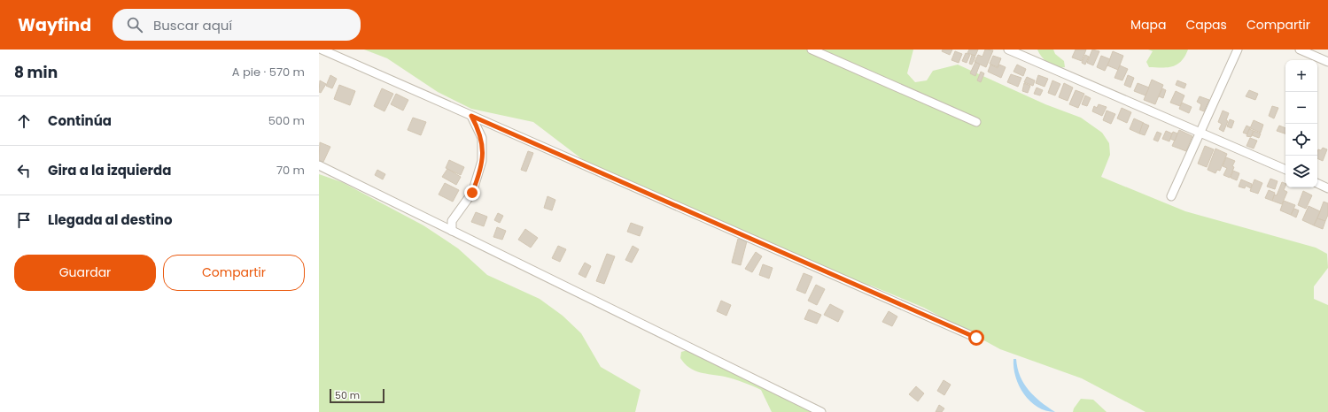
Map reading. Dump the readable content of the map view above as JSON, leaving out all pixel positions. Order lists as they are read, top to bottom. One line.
{"scale_bar":"50 m","page":{"header":"Wayfind","search":"Buscar aquí","nav":["Mapa","Capas","Compartir"],"heading":["8 min","A pie · 570 m"],"map_buttons":["+","−"],"list":[["Continúa","500 m"],["Gira a la izquierda","70 m"],"Llegada al destino"],"buttons":["Guardar","Compartir"],"scale":"50 m"}}
